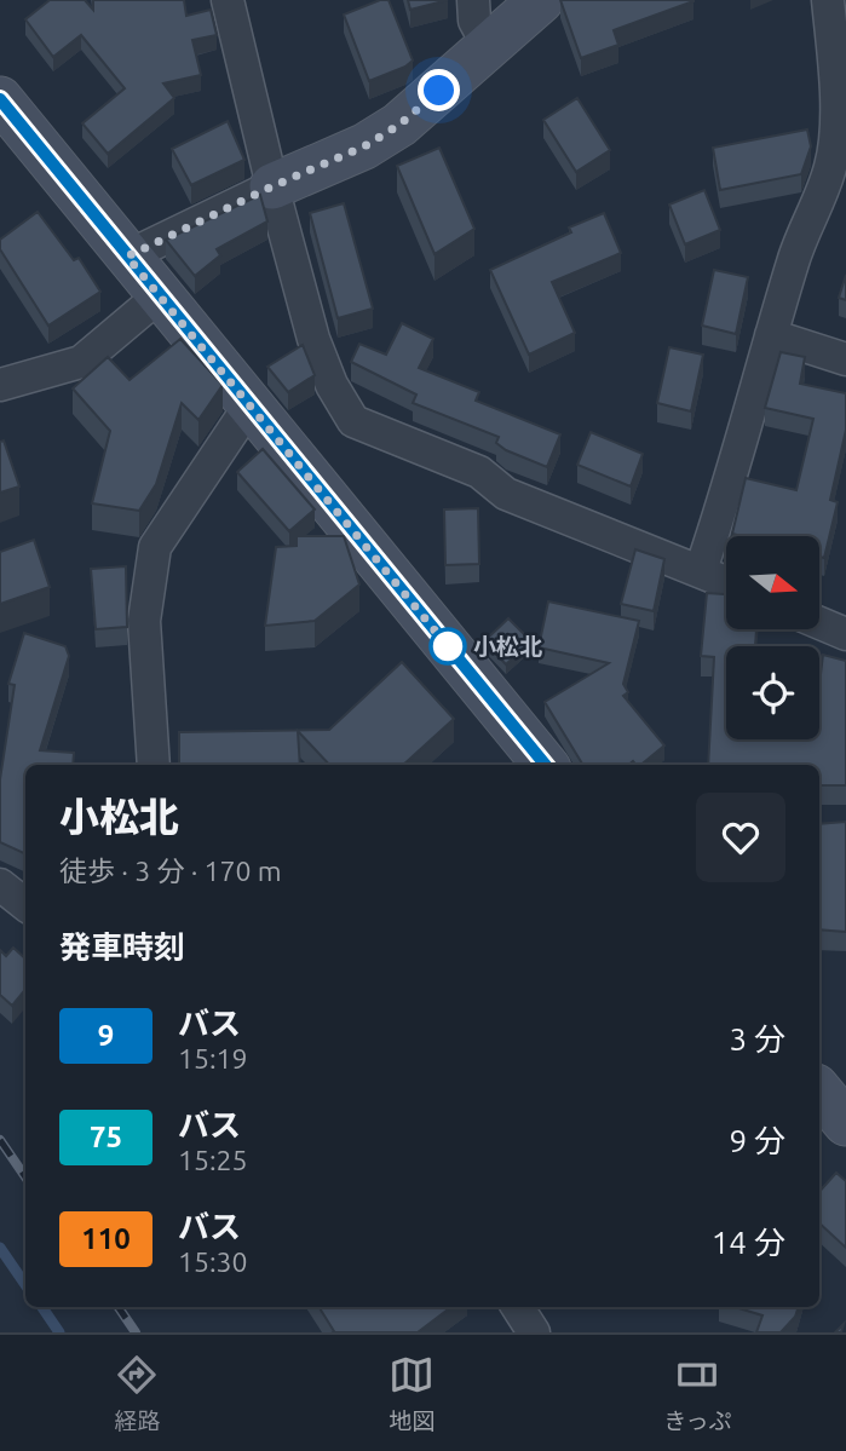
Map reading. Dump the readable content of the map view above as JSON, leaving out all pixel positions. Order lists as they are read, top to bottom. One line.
{"places":["小松北"],"lines":["bus line 9"],"north":"right","page":{"heading":[["小松北","徒歩 · 3 分 · 170 m"],"発車時刻"],"list":[{"mark":"9","name":"バス","note":"15:19","value":"3 分"},{"mark":"75","name":"バス","note":"15:25","value":"9 分"},{"mark":"110","name":"バス","note":"15:30","value":"14 分"}],"tabs":["経路","地図","きっぷ"]}}
